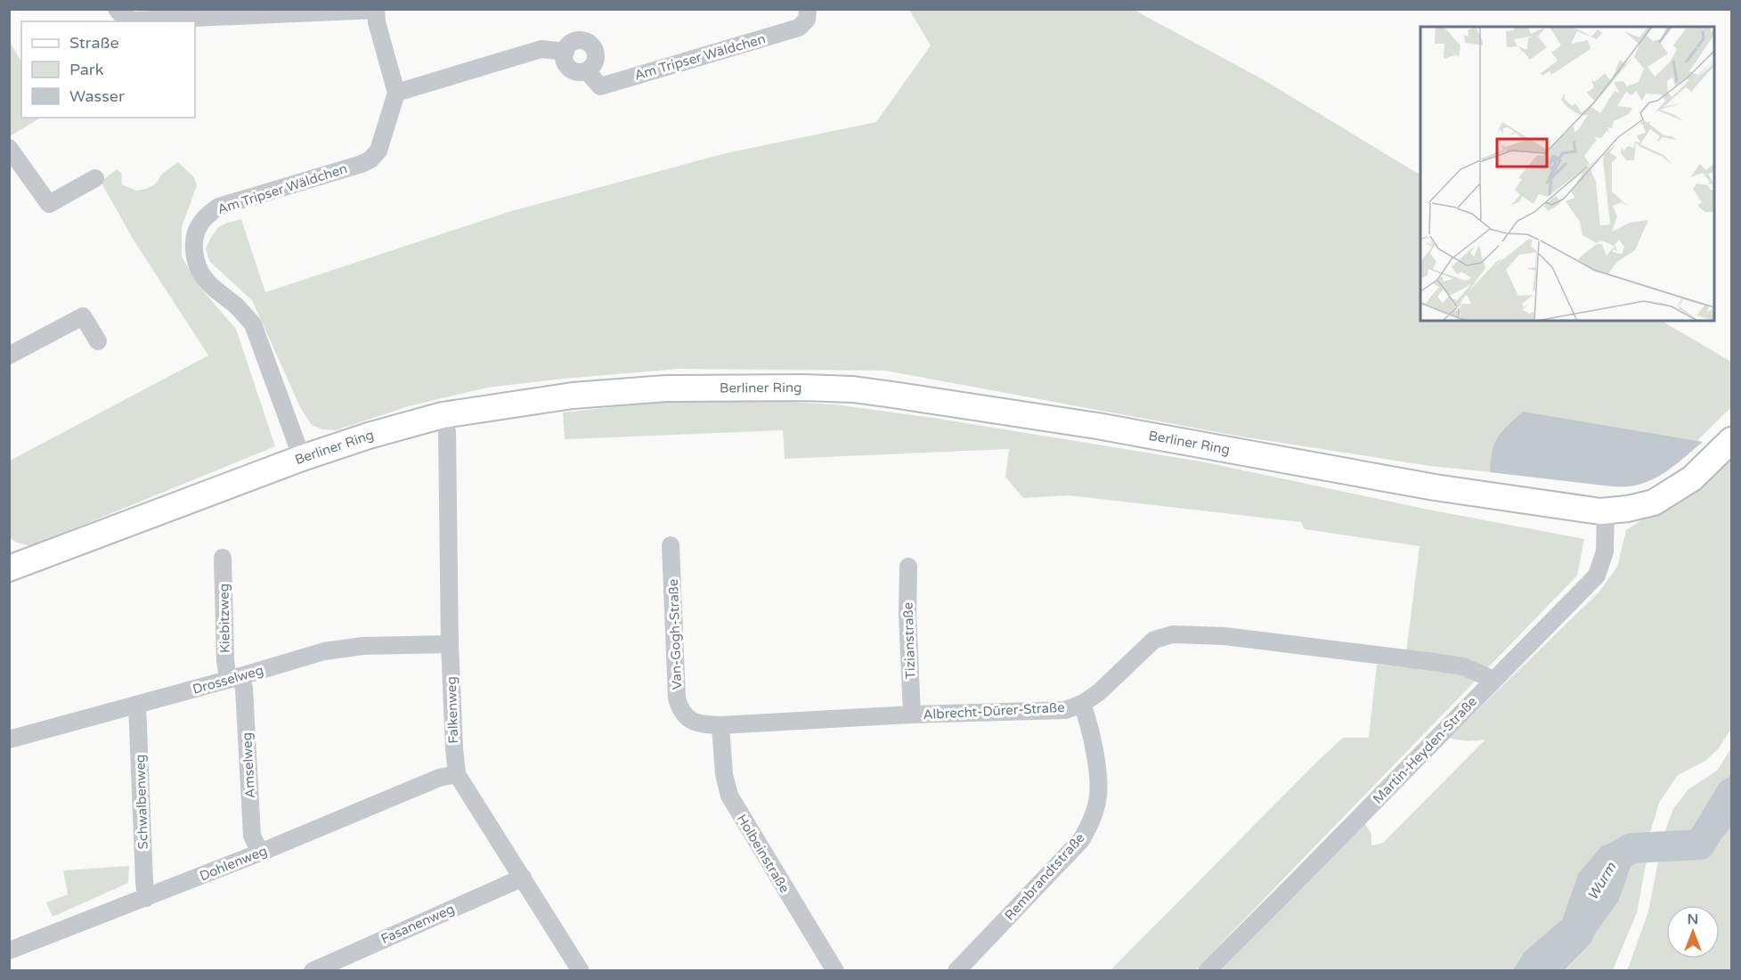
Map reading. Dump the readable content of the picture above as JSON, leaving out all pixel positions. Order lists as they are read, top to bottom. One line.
{"streets":{"main road":["Berliner Ring"],"street":["Am Tripser Wäldchen","Kiebitzweg","Van-Gogh-Straße","Tizianstraße","Drosselweg","Falkenweg","Albrecht-Dürer-Straße","Martin-Heyden-Straße","Amselweg","Schwalbenweg","Holbeinstraße","Dohlenweg","Rembrandtstraße","Fasanenweg"]},"crossings":[["Am Tripser Wäldchen","Berliner Ring"],["Berliner Ring","Falkenweg"],["Berliner Ring","Martin-Heyden-Straße"],["Kiebitzweg","Drosselweg"],["Kiebitzweg","Amselweg"],["Van-Gogh-Straße","Albrecht-Dürer-Straße"],["Van-Gogh-Straße","Holbeinstraße"],["Tizianstraße","Albrecht-Dürer-Straße"],["Drosselweg","Falkenweg"],["Drosselweg","Amselweg"],["Drosselweg","Schwalbenweg"],["Falkenweg","Dohlenweg"],["Falkenweg","Fasanenweg"],["Albrecht-Dürer-Straße","Martin-Heyden-Straße"],["Albrecht-Dürer-Straße","Holbeinstraße"],["Albrecht-Dürer-Straße","Rembrandtstraße"],["Amselweg","Dohlenweg"],["Schwalbenweg","Dohlenweg"]],"water":["Wurm"],"legend":["Straße","Park","Wasser"],"north":"top"}
